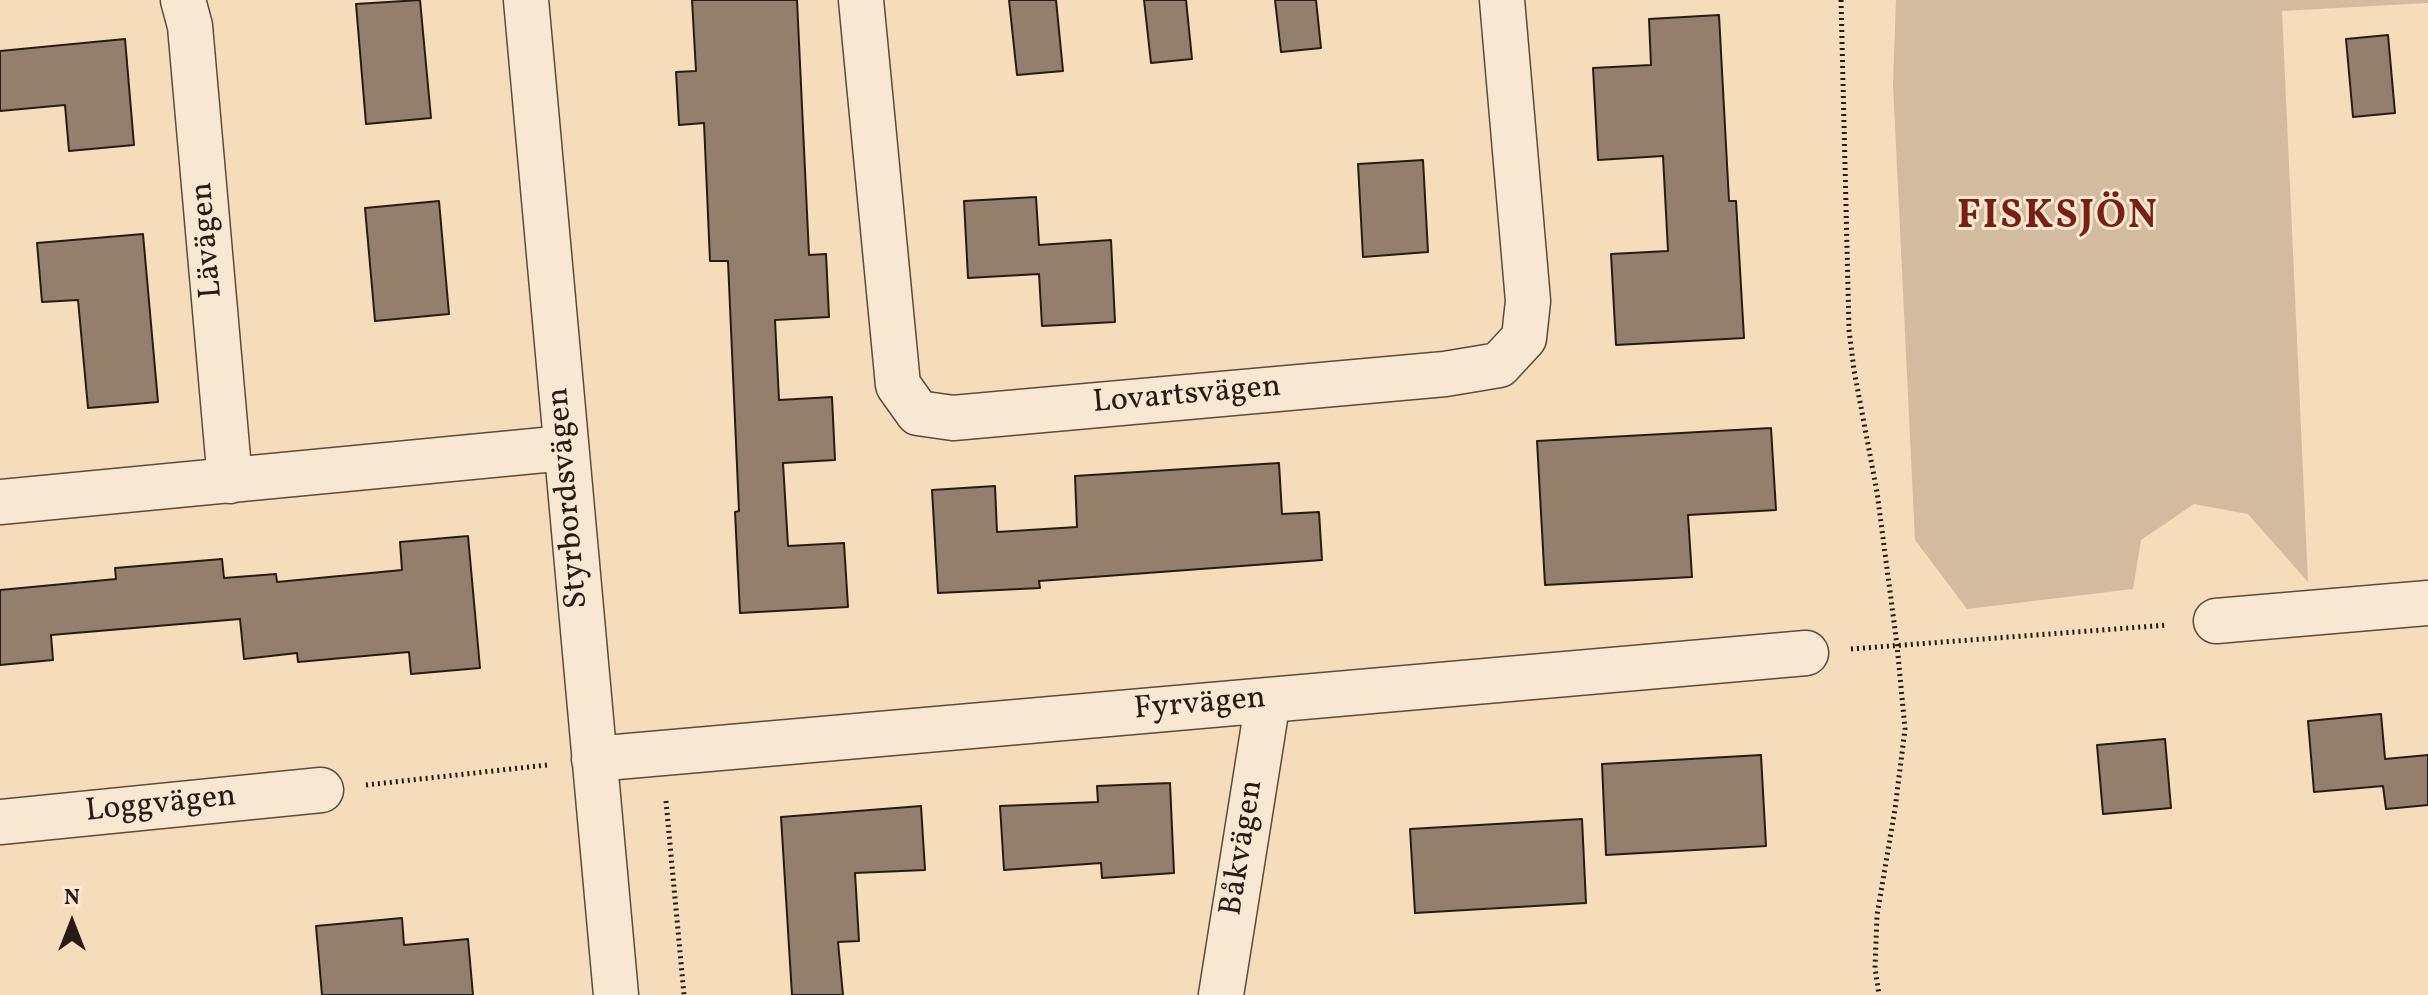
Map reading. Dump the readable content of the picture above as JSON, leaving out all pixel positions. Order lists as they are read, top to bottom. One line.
{"streets":{"street":["Lävägen","Lovartsvägen","Styrbordsvägen","Fyrvägen","Loggvägen","Båkvägen"]},"crossings":[["Styrbordsvägen","Fyrvägen"],["Fyrvägen","Båkvägen"]],"districts":["FISKSJÖN"],"north":"top"}
